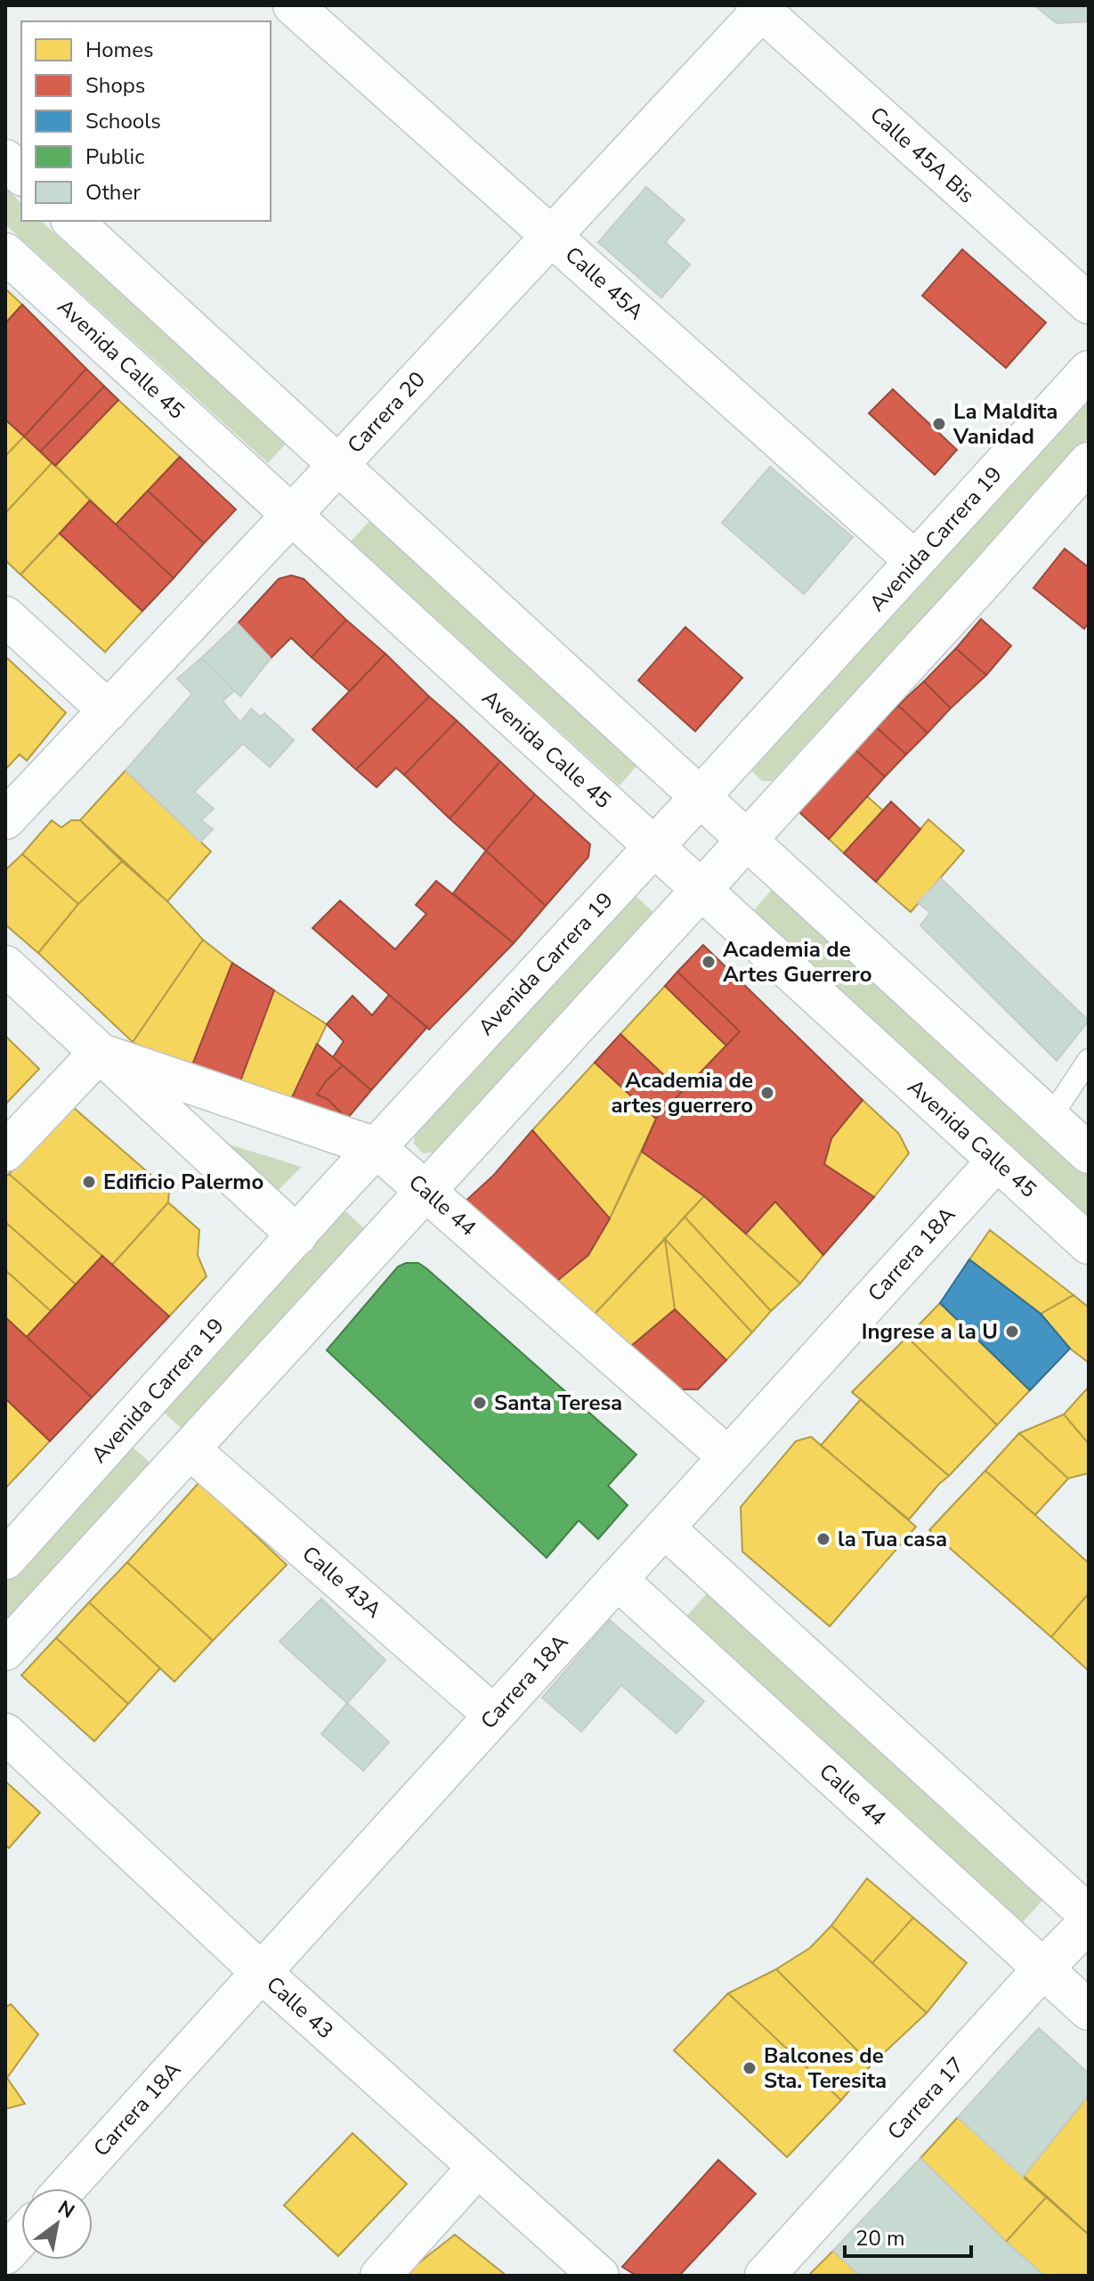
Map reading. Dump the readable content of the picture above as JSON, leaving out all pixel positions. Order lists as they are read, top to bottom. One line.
{"streets":{"street":["Calle 45A Bis","Calle 45A","Avenida Calle 45","Carrera 20","Avenida Carrera 19","Calle 44","Carrera 18A","Calle 43A","Calle 43","Carrera 17"]},"crossings":[["Calle 45A Bis","Carrera 20"],["Calle 45A","Carrera 20"],["Calle 45A","Avenida Carrera 19"],["Avenida Calle 45","Carrera 20"],["Avenida Calle 45","Avenida Carrera 19"],["Avenida Calle 45","Carrera 18A"],["Avenida Carrera 19","Calle 44"],["Calle 44","Carrera 18A"],["Calle 44","Carrera 17"],["Carrera 18A","Calle 43A"],["Carrera 18A","Calle 43"]],"places":["La Maldita Vanidad","Academia de Artes Guerrero","Academia de artes guerrero","Edificio Palermo","Ingrese a la U","Santa Teresa","la Tua casa","Balcones de Sta. Teresita"],"legend":["Homes","Shops","Schools","Public","Other"],"scale_bar":"20 m","north":"top right"}
